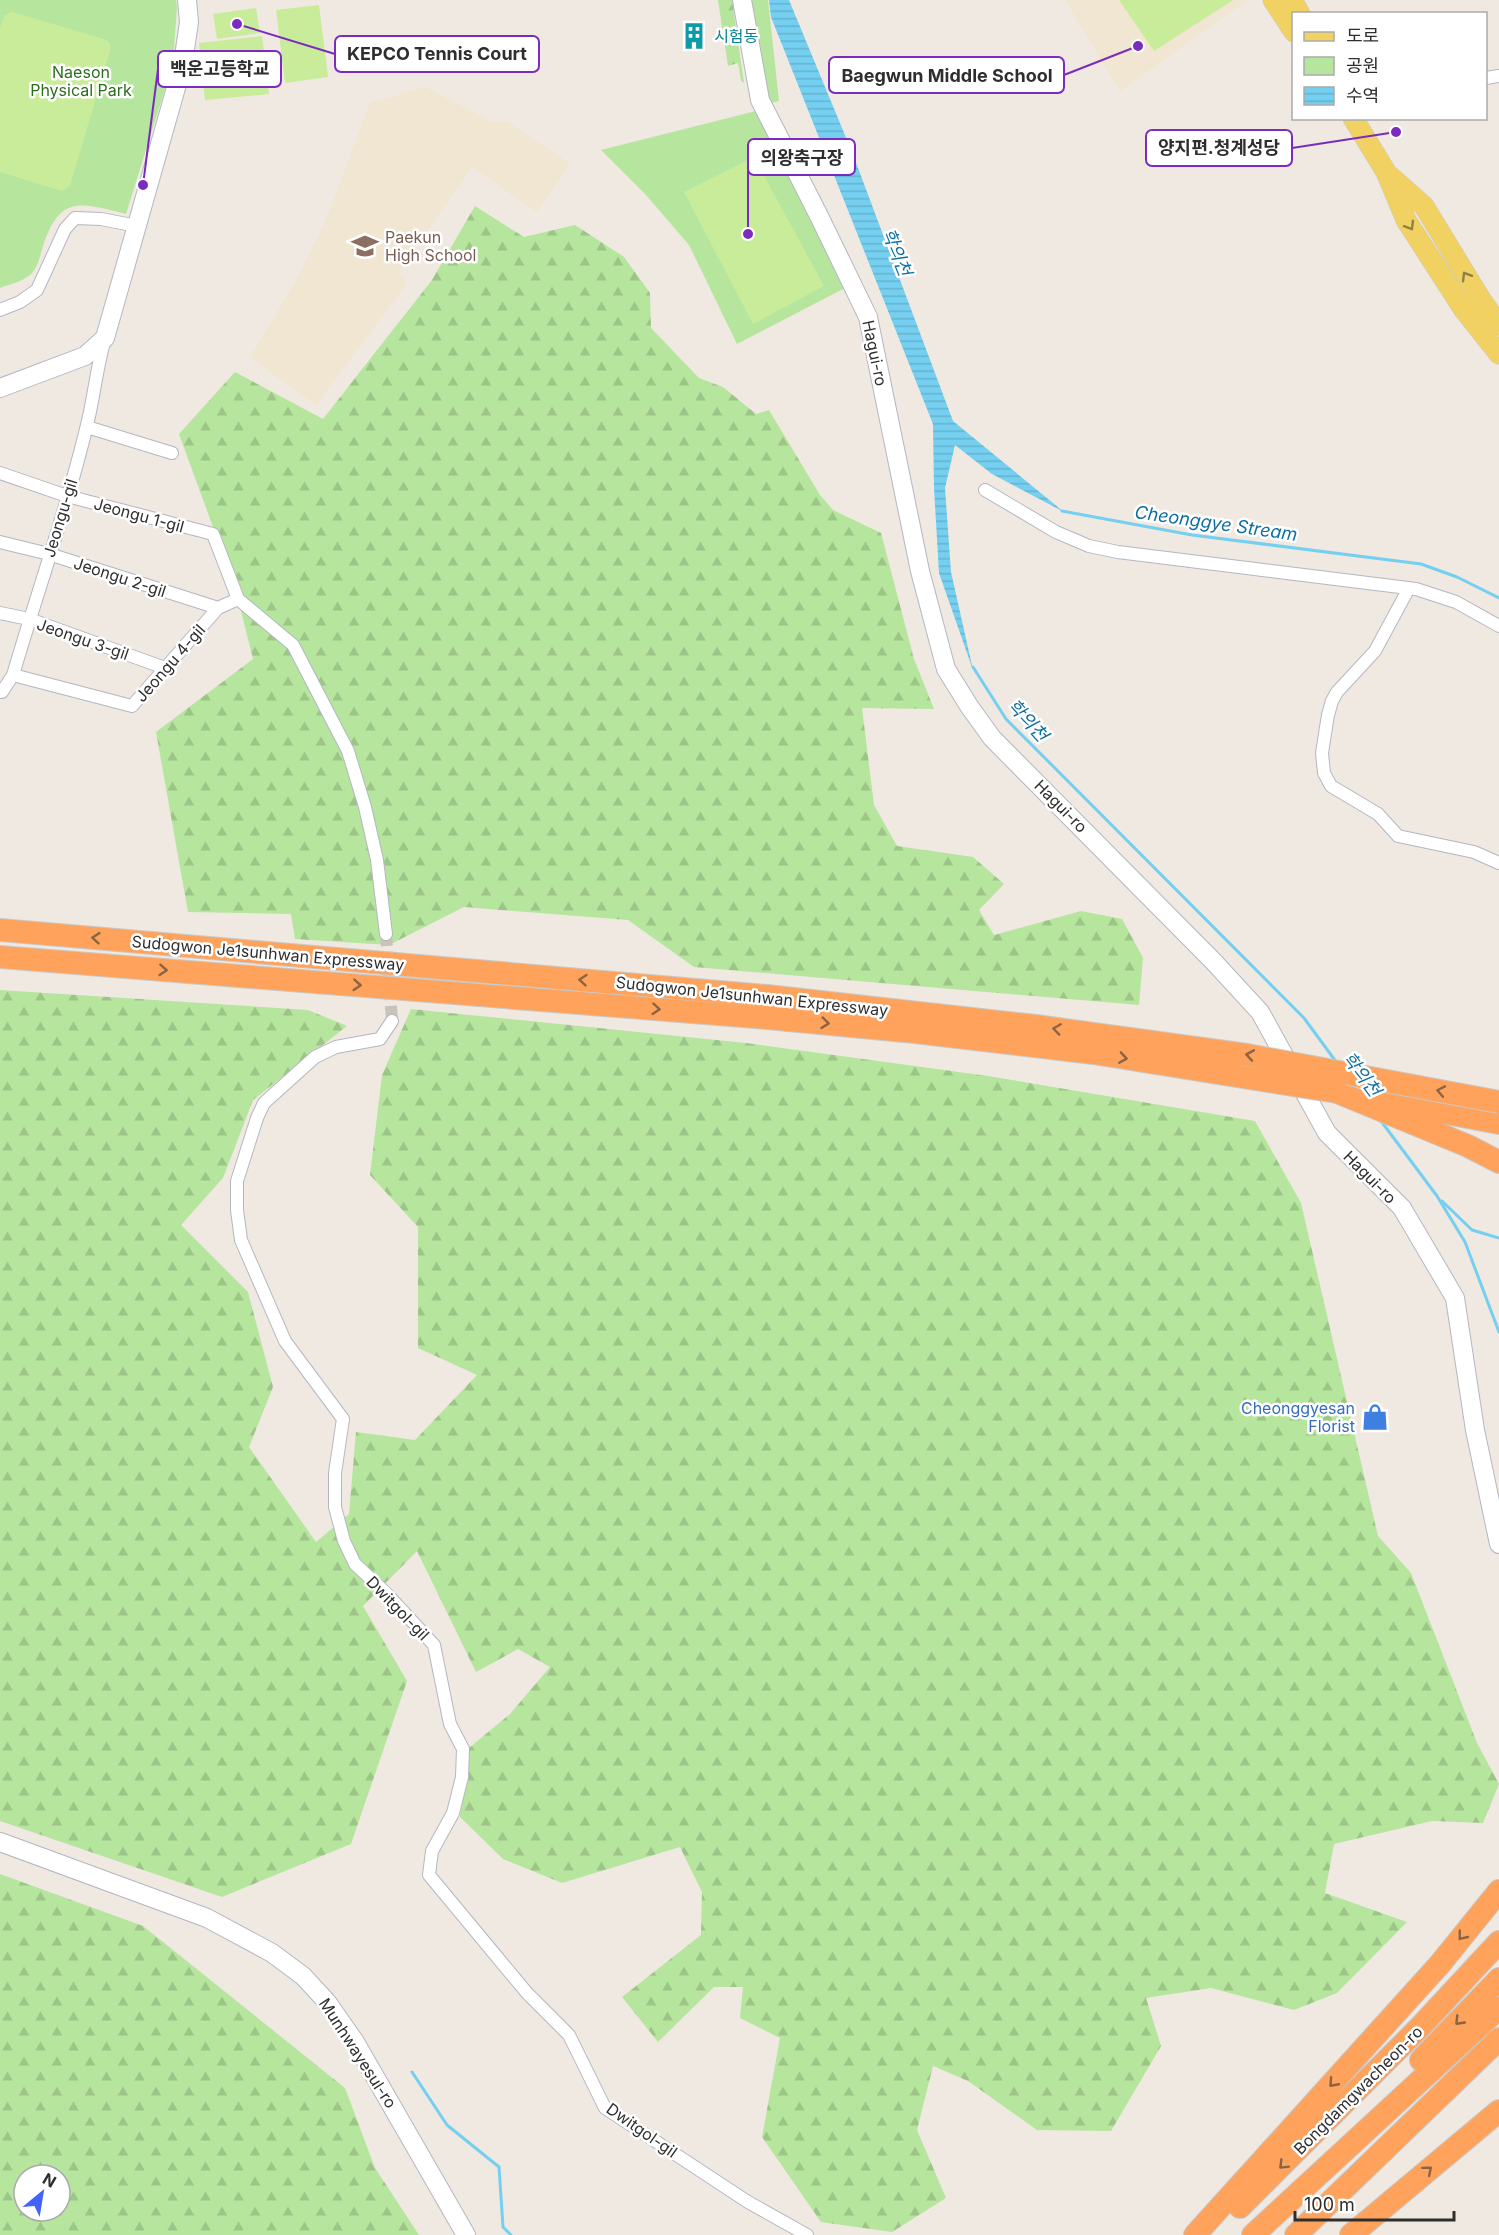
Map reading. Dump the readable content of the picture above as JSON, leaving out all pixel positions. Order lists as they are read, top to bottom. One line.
{"streets":{"highway":["Sudogwon Je1sunhwan Expressway","Bongdamgwacheon-ro"],"street":["Hagui-ro","Jeongu 1-gil","Jeongu-gil","Jeongu 2-gil","Jeongu 3-gil","Jeongu 4-gil","Dwitgol-gil","Munhwayesul-ro"]},"crossings":[["Jeongu 1-gil","Jeongu-gil"],["Jeongu-gil","Jeongu 2-gil"],["Jeongu-gil","Jeongu 3-gil"],["Jeongu-gil","Jeongu 4-gil"],["Jeongu 2-gil","Jeongu 4-gil"],["Jeongu 3-gil","Jeongu 4-gil"]],"water":["학의천","Cheonggye Stream"],"parks":["Naeson Physical Park"],"places":{"other":["KEPCO Tennis Court","Baegwun Middle School","양지편.청계성당","백운고등학교","의왕축구장"],"building":["시험동"],"school or university":["Paekun High School"],"shop":["Cheonggyesan Florist"]},"legend":["도로","공원","수역"],"scale_bar":"100 m","north":"top right"}
